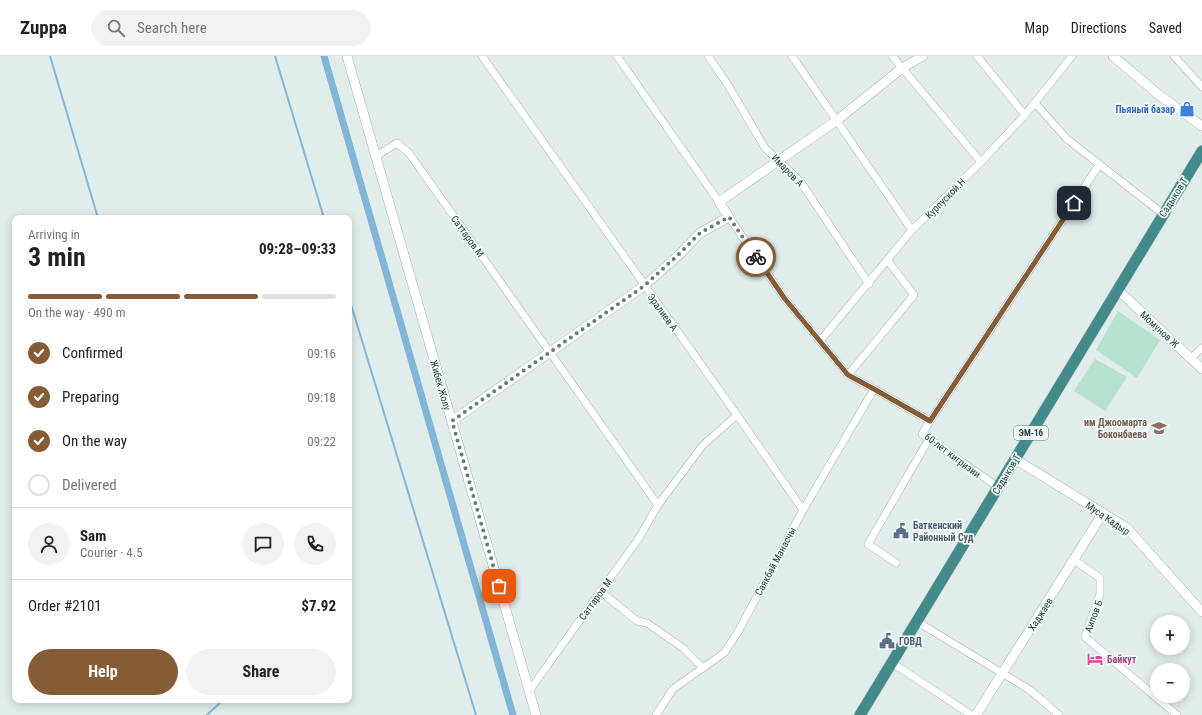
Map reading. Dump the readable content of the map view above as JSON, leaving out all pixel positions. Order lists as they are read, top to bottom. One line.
{"streets":{"highway":["Садыков Т","ЭМ-16"],"street":["Имаров А","Курпуской.Н","Саттаров М","Эралиев А","Момунов Ж","Жибек Жолу","60-лет кигризии","Муса Кадыр","Саякбай Манасчы","Хаджаев","Аипов Б"]},"crossings":[["Имаров А","Курпуской.Н"],["Садыков Т","Момунов Ж"],["Садыков Т","60-лет кигризии"],["Садыков Т","Муса Кадыр"],["Курпуской.Н","60-лет кигризии"],["Саттаров М","Эралиев А"],["Саттаров М","Жибек Жолу"],["Эралиев А","Саякбай Манасчы"],["60-лет кигризии","Саякбай Манасчы"],["Муса Кадыр","Хаджаев"],["Хаджаев","Аипов Б"]],"places":{"shop":["Пьяный базар"],"school or university":["им Джоомарта Боконбаева"],"public building":["Баткенский Районный Суд","ГОВД"],"hotel":["Байкут"]},"page":{"header":"Zuppa","search":"Search here","nav":["Map","Directions","Saved"],"heading":["3 min","Arriving in","09:28–09:33"],"panel":["Sam","Courier · 4.5","Order #2101","$7.92"],"bar":"On the way · 490 m","list":[["Confirmed","09:16"],["Preparing","09:18"],["On the way","09:22"],"Delivered"],"map_buttons":["+","−"],"buttons":["Help","Share"]}}
